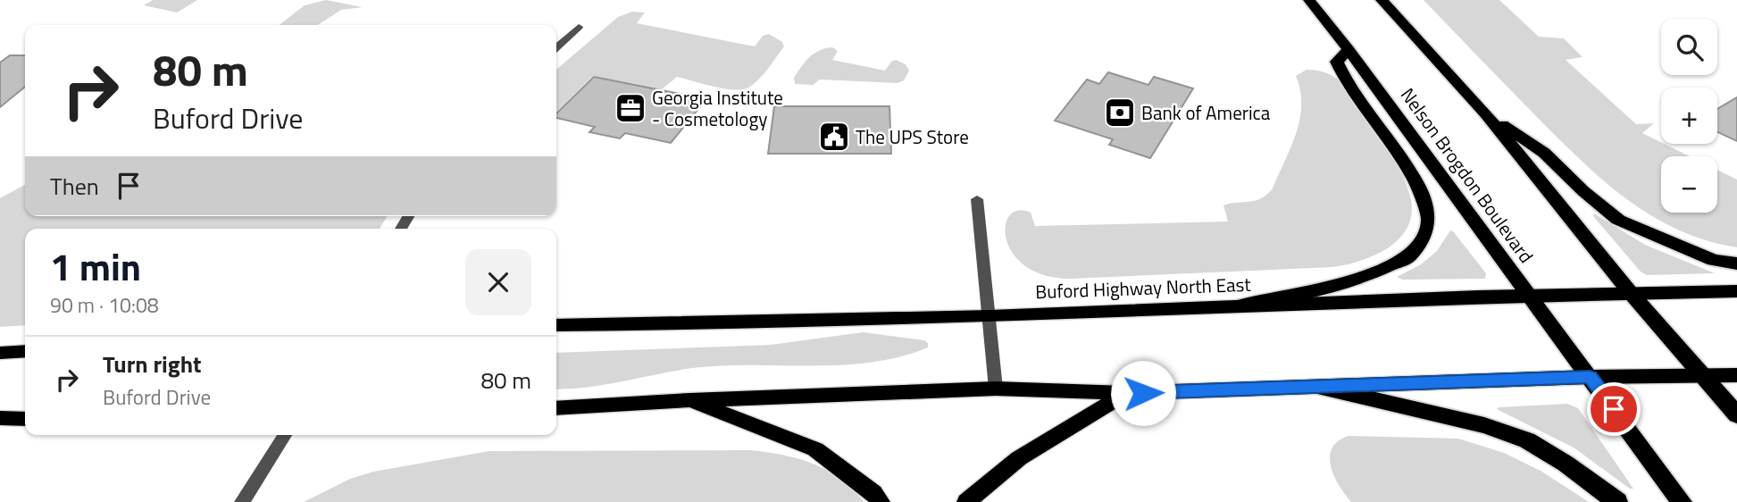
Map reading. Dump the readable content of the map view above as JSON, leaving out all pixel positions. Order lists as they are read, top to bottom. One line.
{"streets":{"highway":["Nelson Brogdon Boulevard"],"main road":["Buford Highway North East"]},"crossings":[["Nelson Brogdon Boulevard","Buford Highway North East"]],"places":{"office":["Georgia Institute - Cosmetology"],"bank":["Bank of America"],"public building":["The UPS Store"]},"page":{"map_buttons":["+","−"],"turn":["80 m","Buford Drive"],"then":"Then","heading":["1 min","90 m · 10:08"],"list":[{"name":"Turn right","note":"Buford Drive","value":"80 m"}]}}
